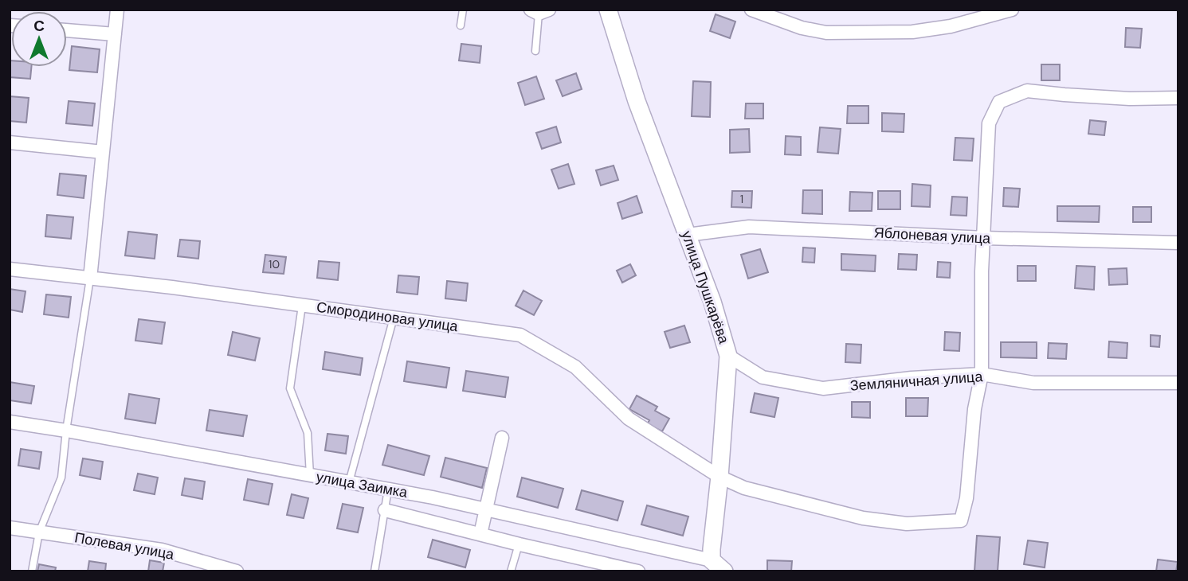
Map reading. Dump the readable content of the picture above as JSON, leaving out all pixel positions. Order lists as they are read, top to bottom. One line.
{"streets":{"street":["Яблоневая улица","улица Пушкарёва","Смородиновая улица","Земляничная улица","улица Заимка","Полевая улица"]},"crossings":[["Яблоневая улица","улица Пушкарёва"],["улица Пушкарёва","Смородиновая улица"],["улица Пушкарёва","Земляничная улица"],["улица Пушкарёва","улица Заимка"],["Смородиновая улица","Земляничная улица"]],"house_numbers":["1","10"],"north":"top"}
